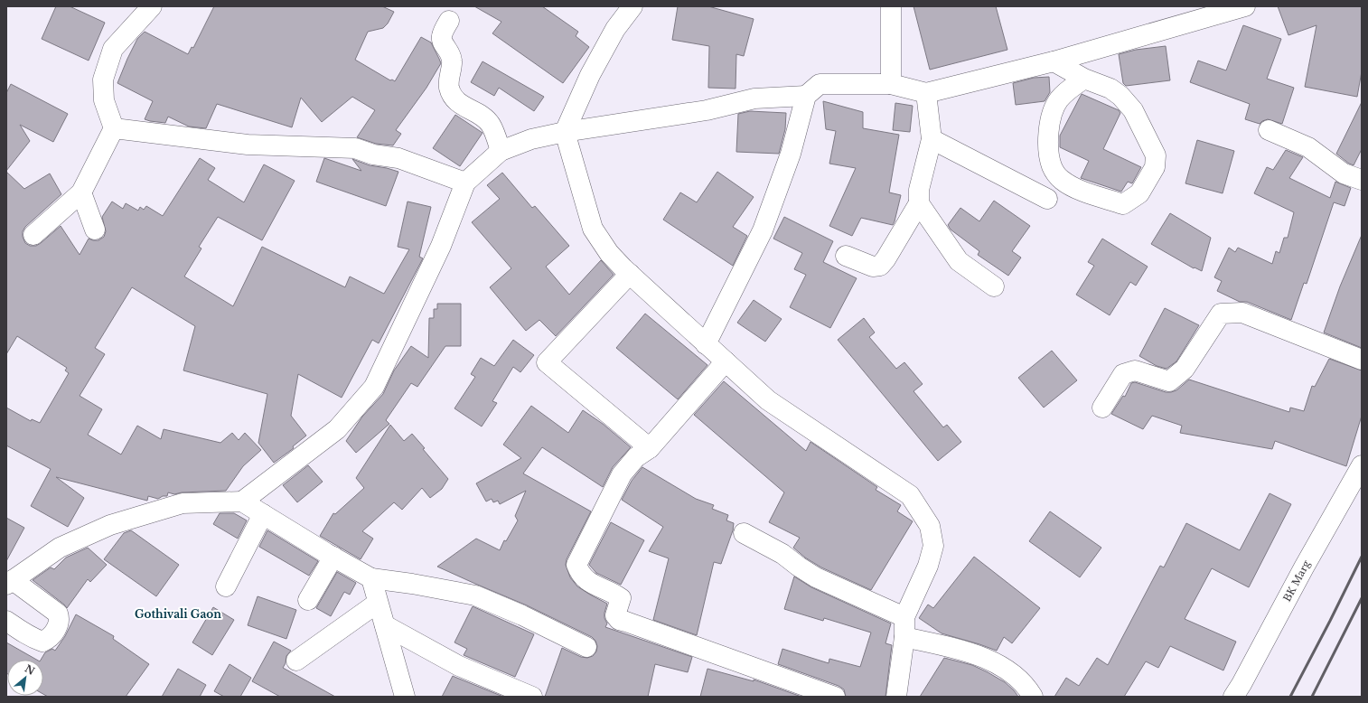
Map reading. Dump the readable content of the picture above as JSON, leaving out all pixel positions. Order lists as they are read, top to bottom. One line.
{"streets":{"street":["BK Marg"]},"districts":["Gothivali Gaon"],"north":"top right"}
